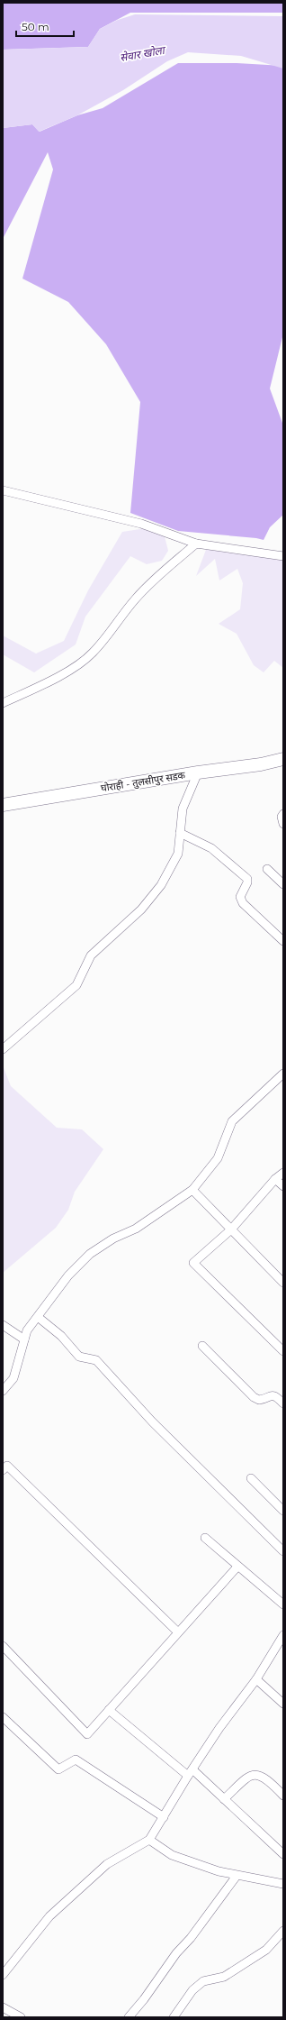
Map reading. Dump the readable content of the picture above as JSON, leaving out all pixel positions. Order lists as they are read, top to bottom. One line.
{"streets":{"main road":["घोराही - तुलसीपुर सडक"]},"water":["सेवार खोला"],"scale_bar":"50 m"}
